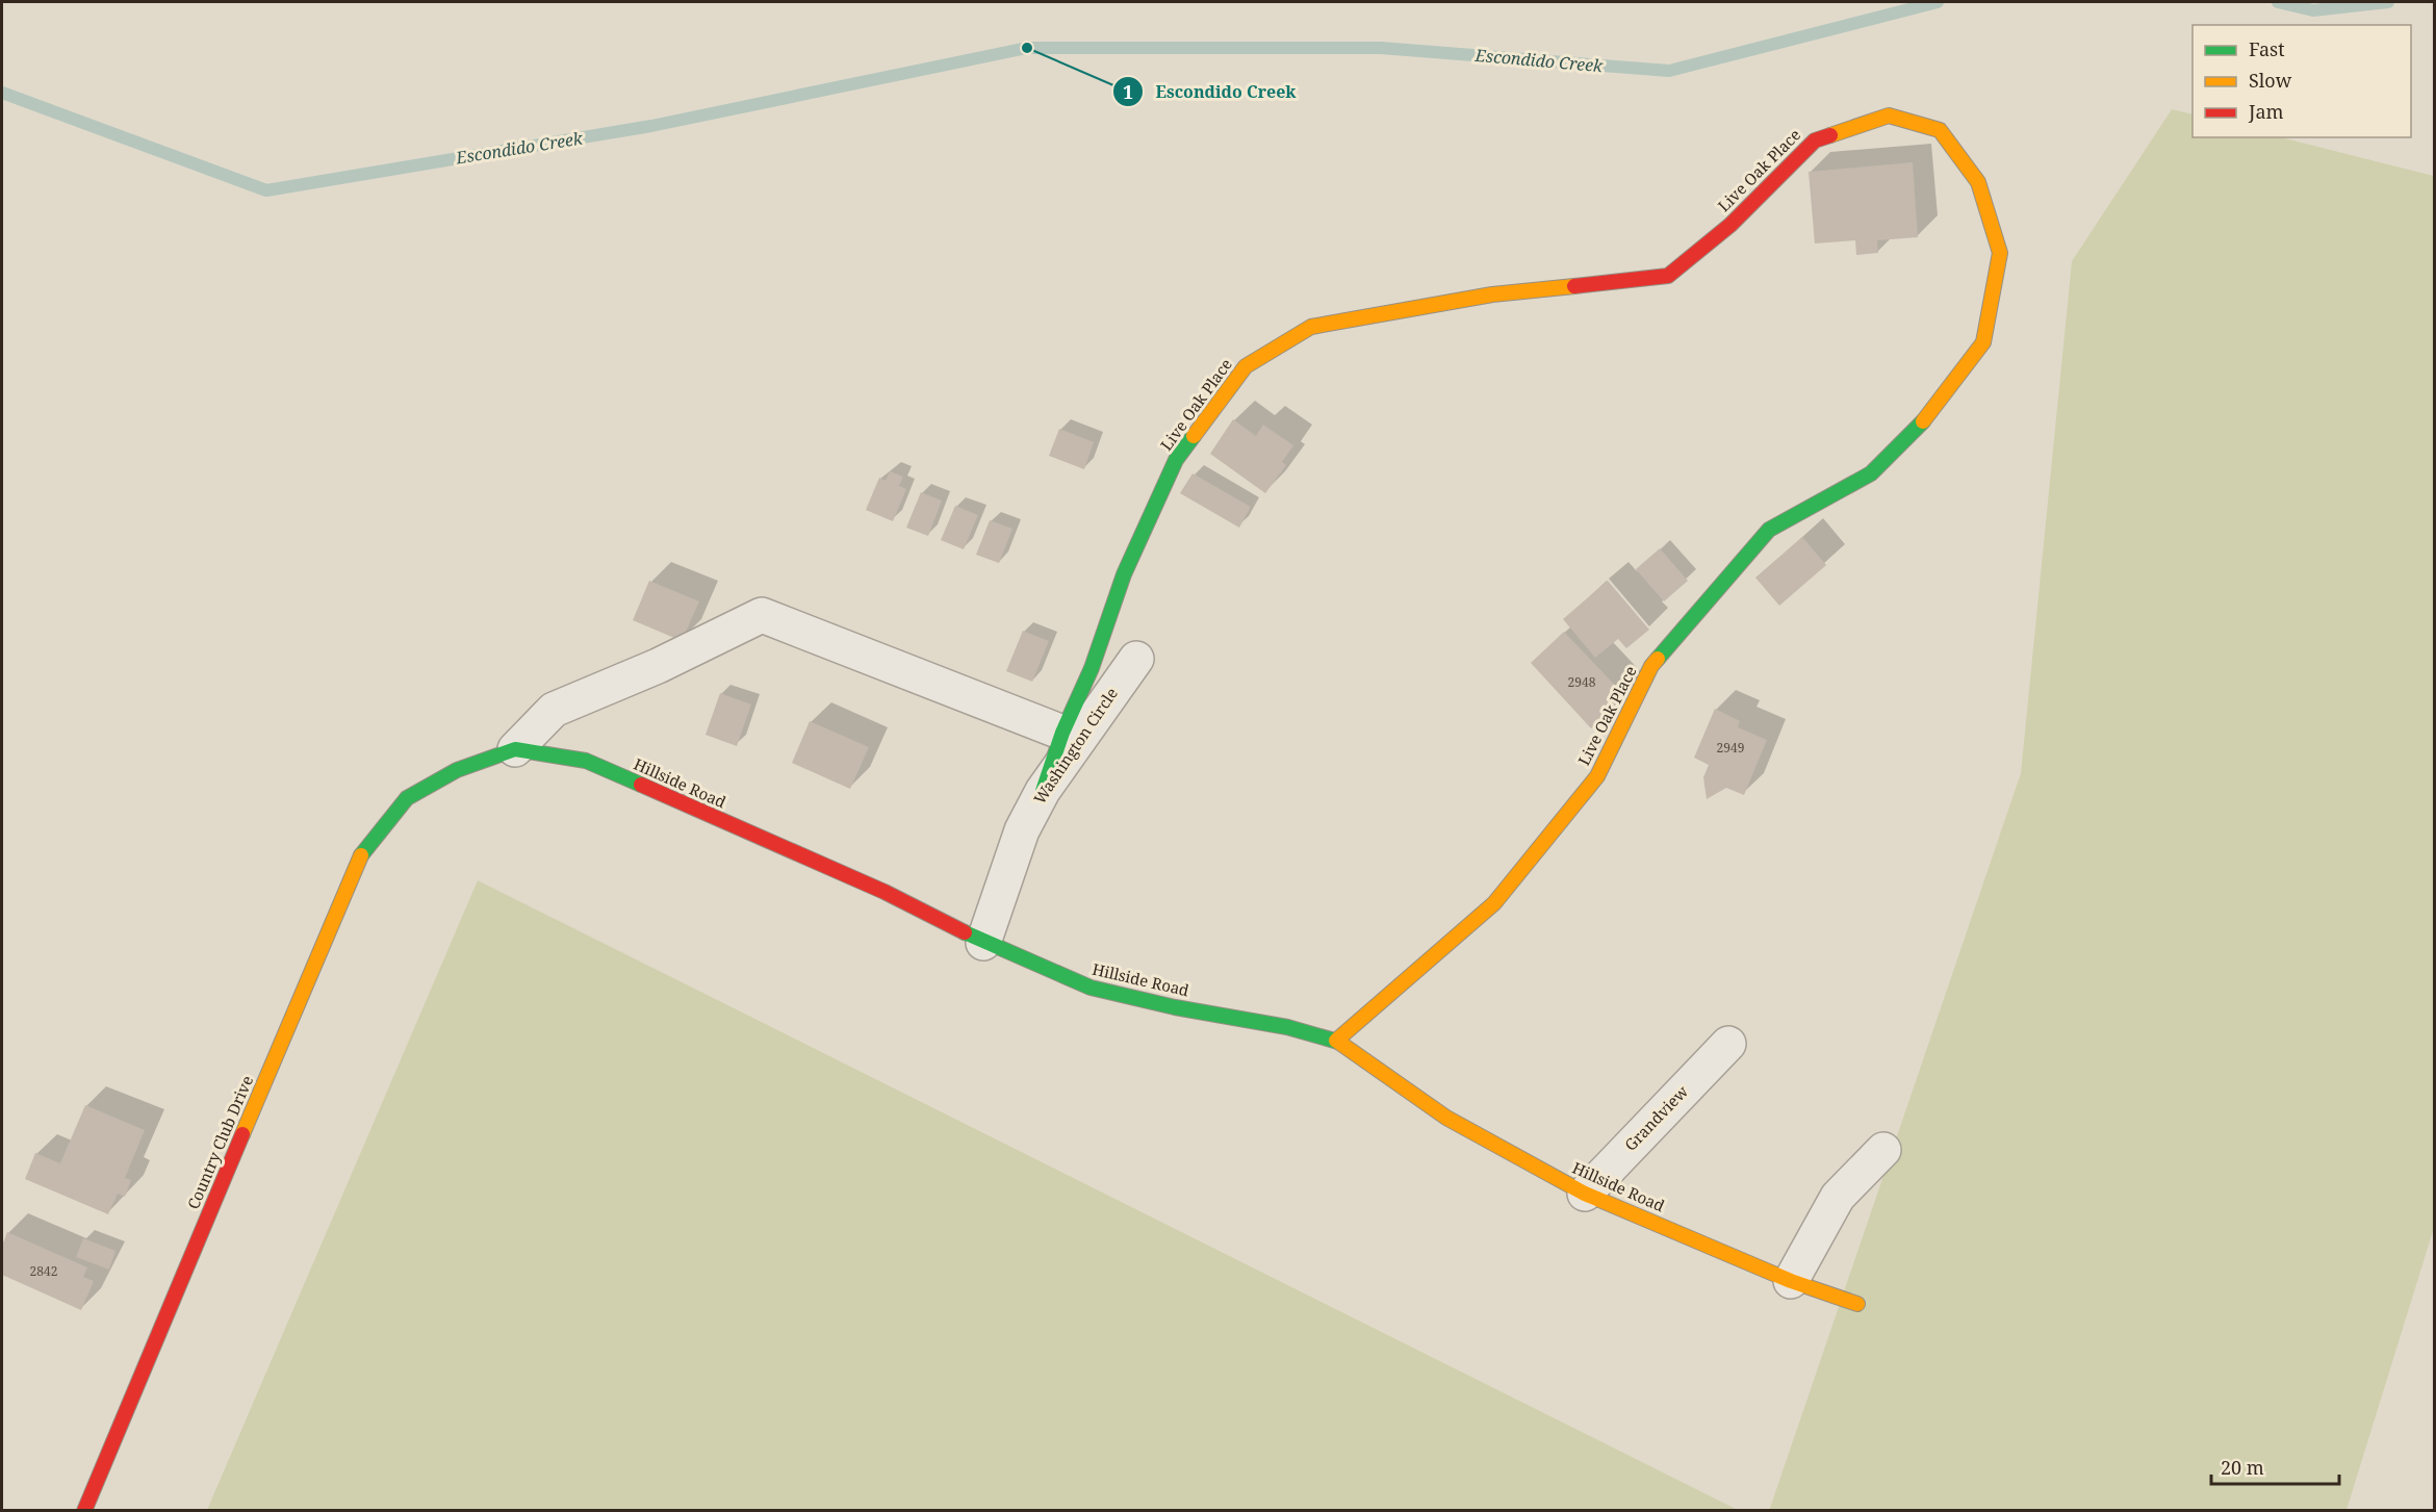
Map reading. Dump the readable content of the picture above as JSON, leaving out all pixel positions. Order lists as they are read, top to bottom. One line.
{"streets":{"street":["Live Oak Place","Washington Circle","Hillside Road","Grandview","Country Club Drive"]},"crossings":[["Live Oak Place","Washington Circle"],["Live Oak Place","Hillside Road"],["Washington Circle","Hillside Road"],["Hillside Road","Grandview"],["Hillside Road","Country Club Drive"]],"water":["Escondido Creek"],"places":["Escondido Creek"],"house_numbers":["2948","2949","2842"],"legend":["Fast","Slow","Jam"],"scale_bar":"20 m"}
